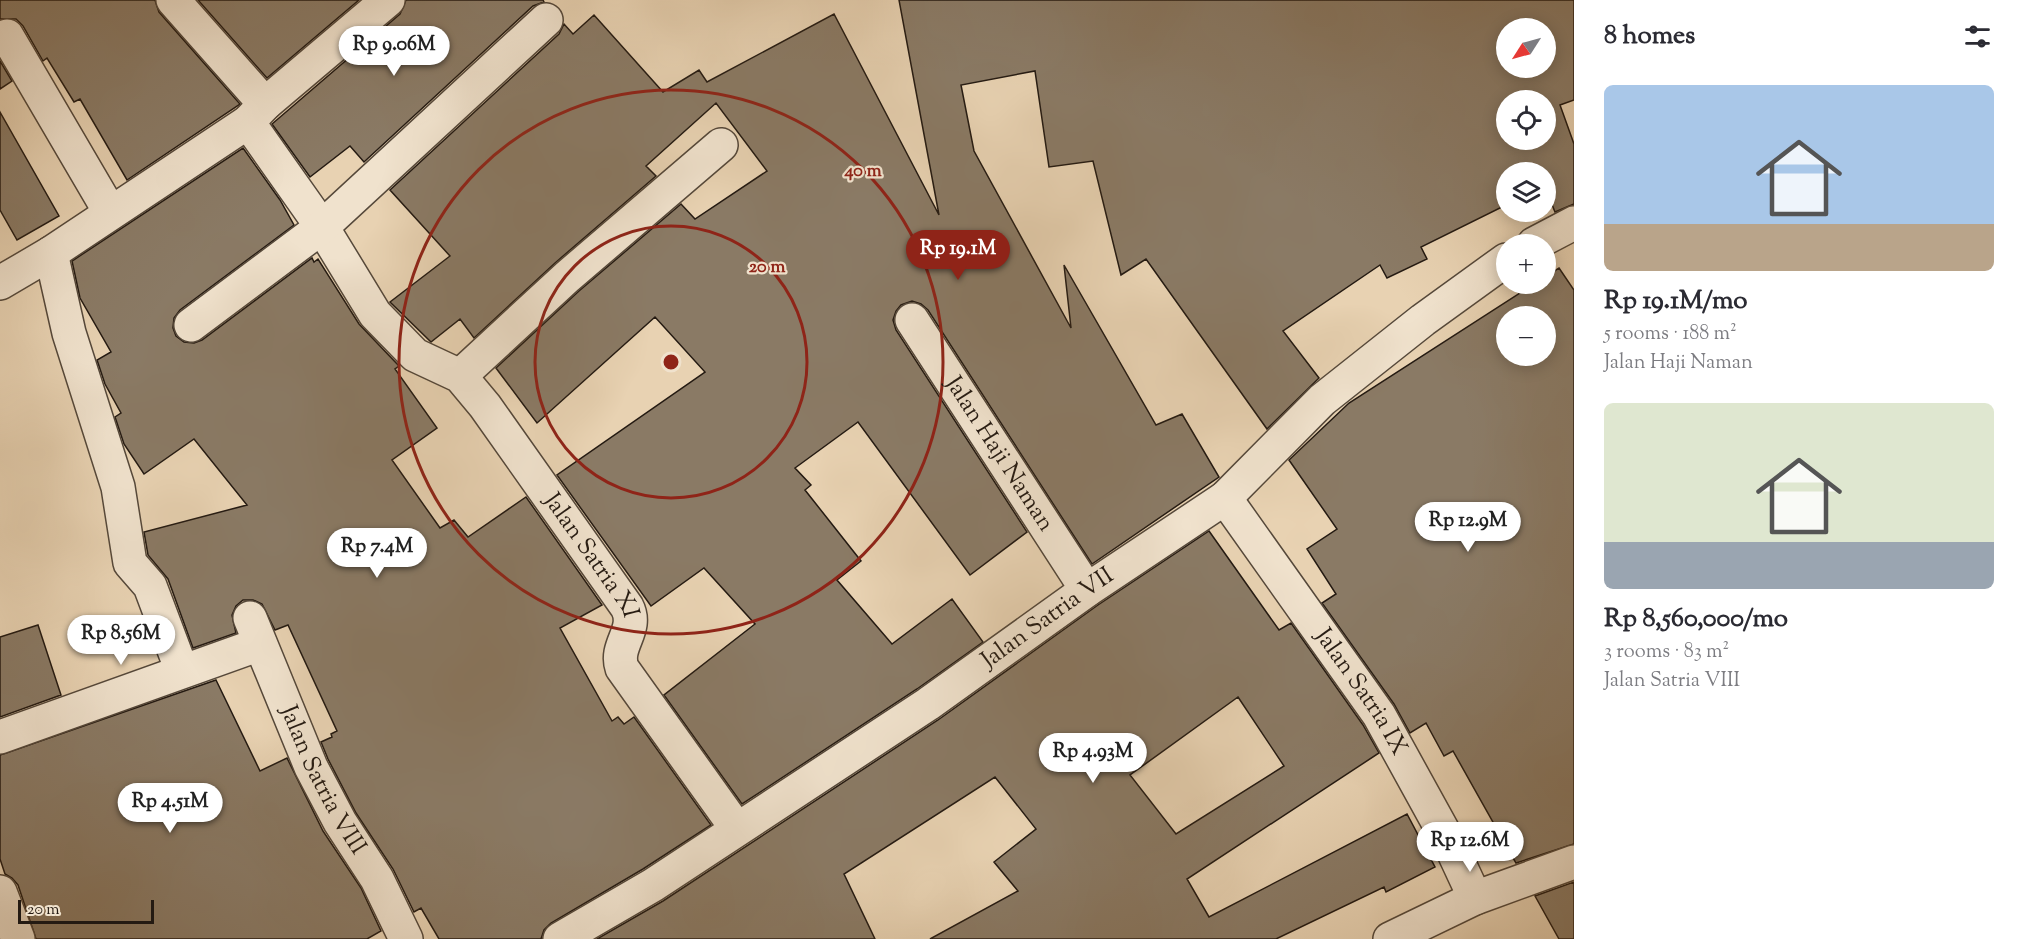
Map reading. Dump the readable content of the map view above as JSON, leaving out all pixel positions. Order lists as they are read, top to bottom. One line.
{"streets":{"street":["Jalan Haji Naman","Jalan Satria XI","Jalan Satria VII","Jalan Satria IX","Jalan Satria VIII"]},"crossings":[["Jalan Haji Naman","Jalan Satria VII"],["Jalan Satria XI","Jalan Satria VII"],["Jalan Satria VII","Jalan Satria IX"]],"scale_bar":"20 m","north":"bottom left","page":{"heading":"8 homes","map_buttons":["+","−"],"price":["Rp 9.06M","Rp 19.1M","Rp 12.9M","Rp 7.4M","Rp 8.56M","Rp 4.93M","Rp 4.51M","Rp 12.6M"],"list":[{"name":"Rp 19.1M/mo","note":"5 rooms · 188 m² · Jalan Haji Naman"},{"name":"Rp 8,560,000/mo","note":"3 rooms · 83 m² · Jalan Satria VIII"}],"scale":"20 m"},"rings":["40 m","20 m"]}
